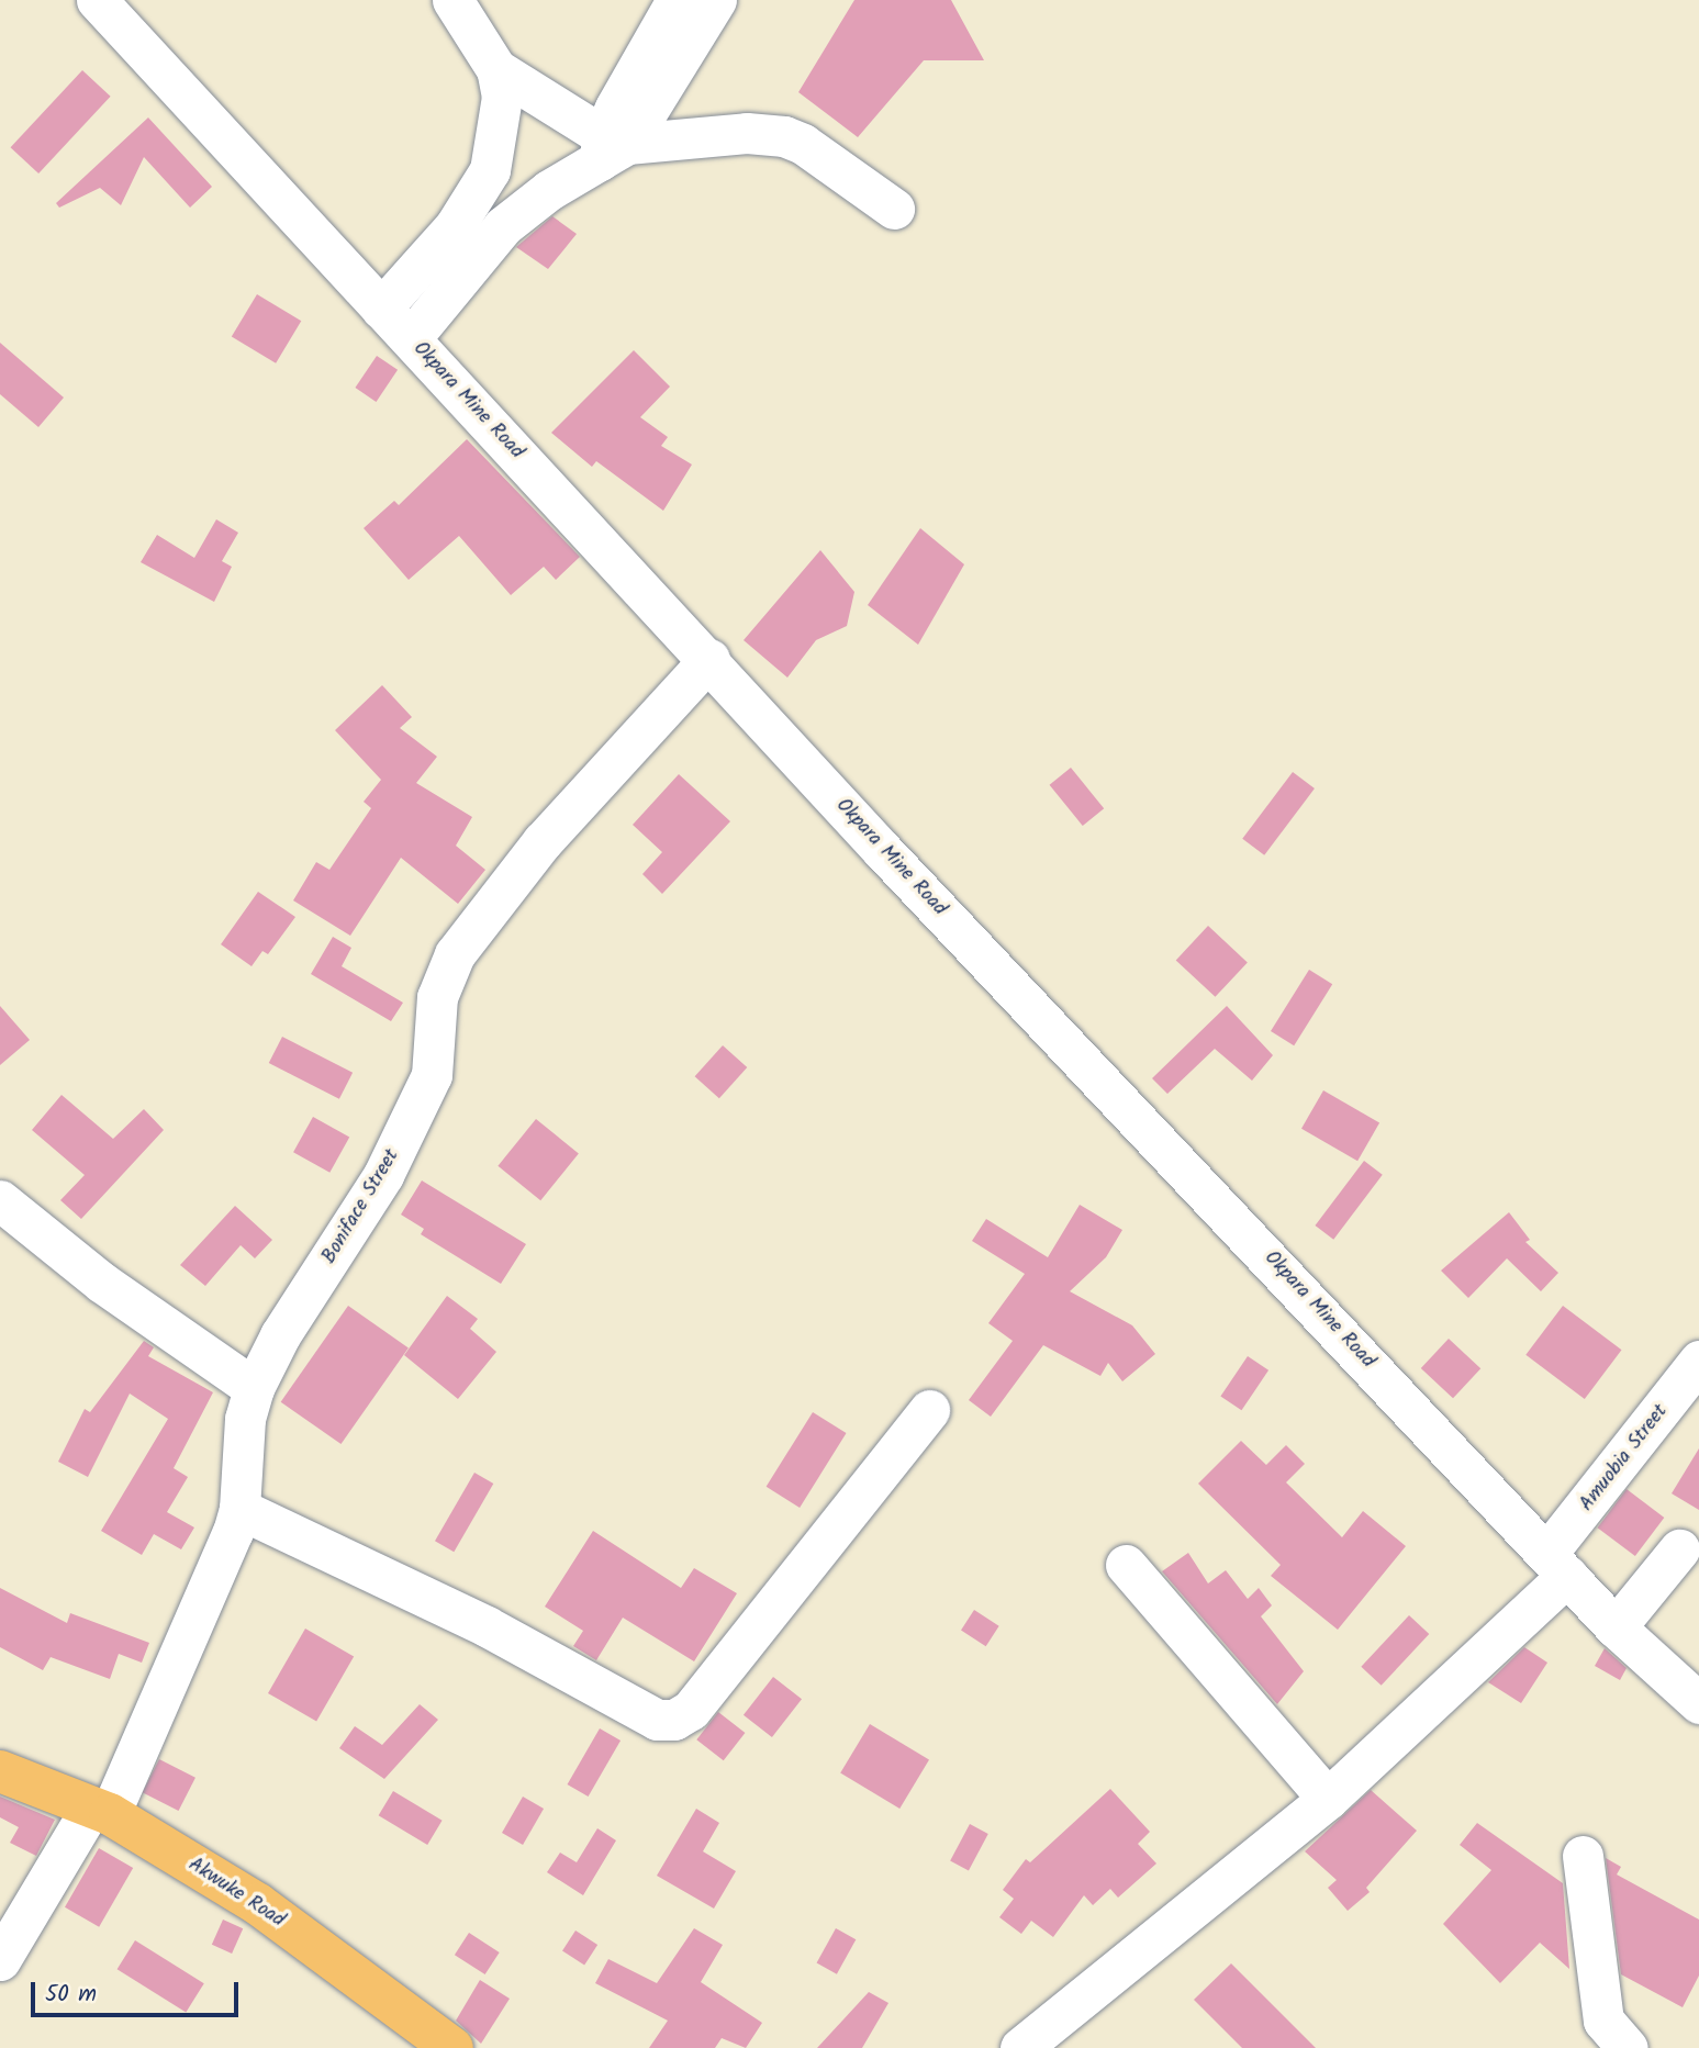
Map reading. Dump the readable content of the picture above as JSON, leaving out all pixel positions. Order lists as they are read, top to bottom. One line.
{"streets":{"main road":["Akwuke Road"],"street":["Okpara Mine Road","Boniface Street","Amuobia Street"]},"crossings":[["Okpara Mine Road","Boniface Street"],["Okpara Mine Road","Amuobia Street"],["Boniface Street","Akwuke Road"]],"scale_bar":"50 m"}
